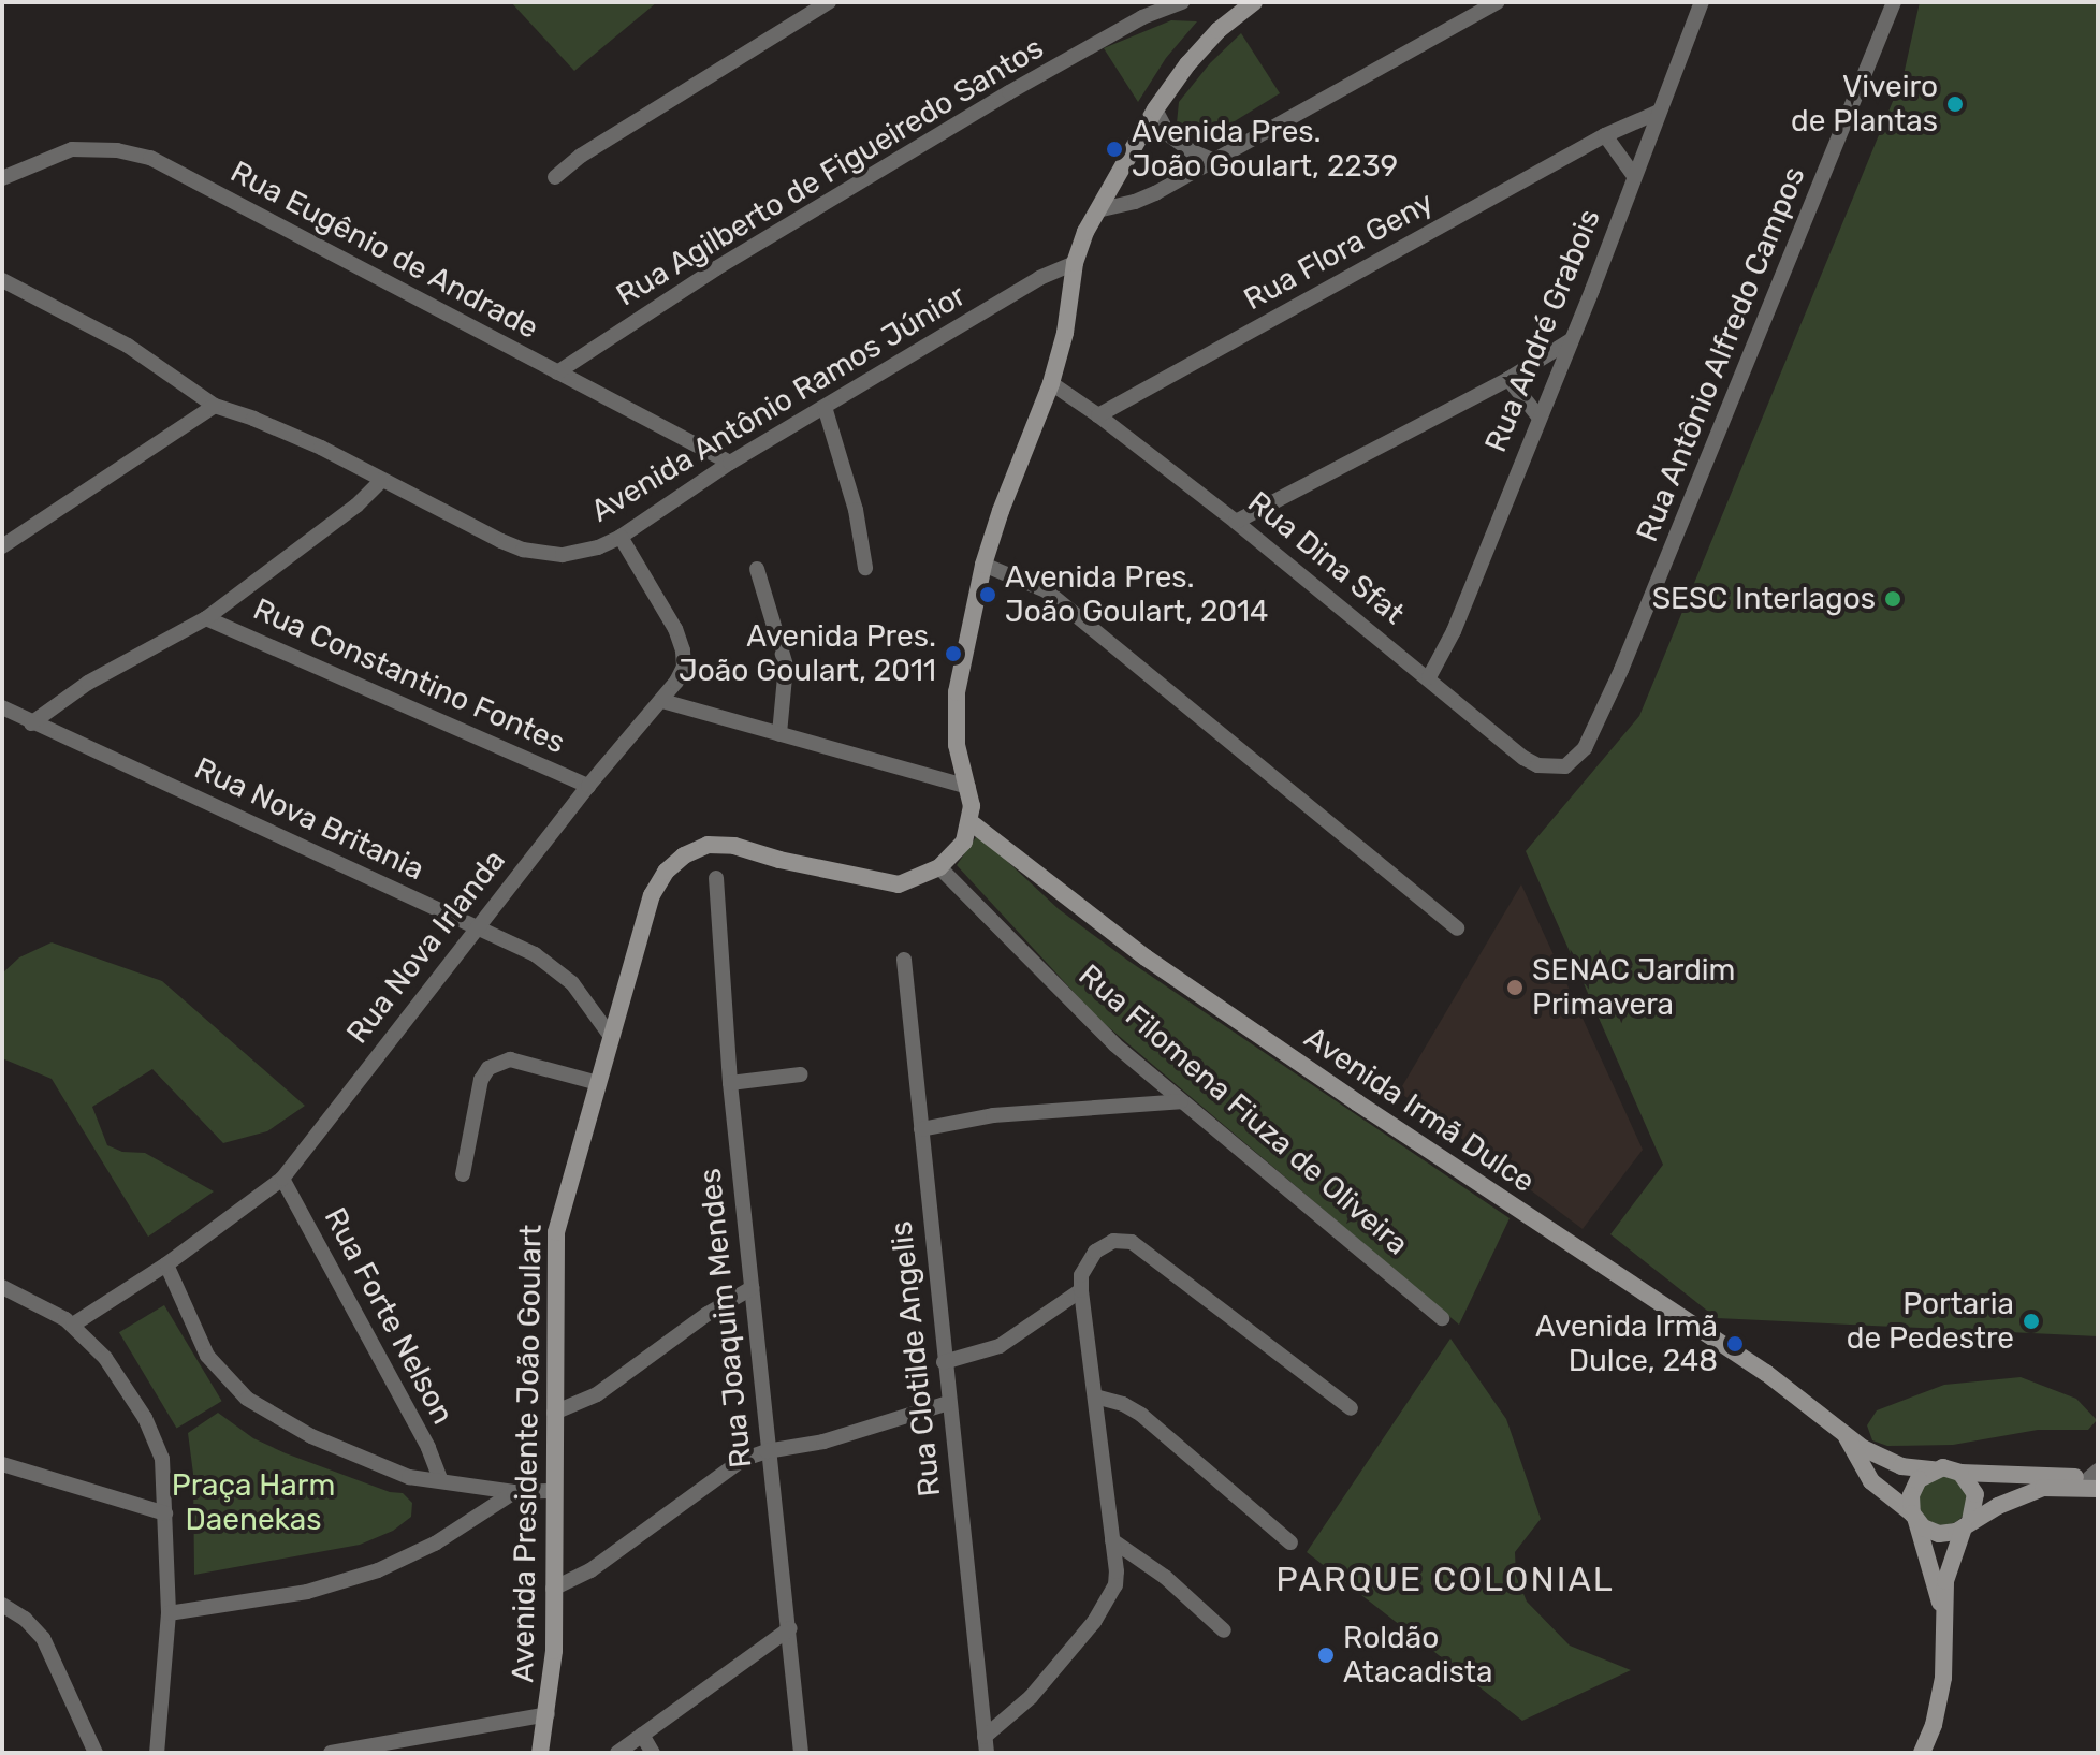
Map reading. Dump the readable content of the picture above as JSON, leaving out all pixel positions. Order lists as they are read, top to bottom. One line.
{"streets":{"street":["Rua Agilberto de Figueiredo Santos","Rua Eugênio de Andrade","Rua Flora Geny","Rua André Grabois","Rua Antônio Alfredo Campos","Avenida Antônio Ramos Júnior","Rua Dina Sfat","Rua Constantino Fontes","Rua Nova Britania","Rua Nova Irlanda","Rua Filomena Fiuza de Oliveira","Avenida Irmã Dulce","Rua Forte Nelson","Rua Joaquim Mendes","Rua Clotilde Angelis","Avenida Presidente João Goulart"]},"crossings":[["Rua Agilberto de Figueiredo Santos","Rua Eugênio de Andrade"],["Rua Eugênio de Andrade","Avenida Antônio Ramos Júnior"],["Rua Flora Geny","Rua André Grabois"],["Rua Flora Geny","Rua Dina Sfat"],["Rua André Grabois","Rua Dina Sfat"],["Rua Antônio Alfredo Campos","Rua Dina Sfat"],["Avenida Antônio Ramos Júnior","Rua Nova Irlanda"],["Rua Constantino Fontes","Rua Nova Irlanda"],["Rua Nova Britania","Rua Nova Irlanda"],["Rua Nova Britania","Avenida Presidente João Goulart"],["Rua Nova Irlanda","Rua Forte Nelson"],["Rua Filomena Fiuza de Oliveira","Avenida Presidente João Goulart"],["Avenida Irmã Dulce","Avenida Presidente João Goulart"]],"districts":["PARQUE COLONIAL"],"parks":["Praça Harm Daenekas"],"places":["Viveiro de Plantas","Avenida Pres. João Goulart, 2239","Avenida Pres. João Goulart, 2014","SESC Interlagos","Avenida Pres. João Goulart, 2011","SENAC Jardim Primavera","Portaria de Pedestre","Avenida Irmã Dulce, 248","Roldão Atacadista"]}
